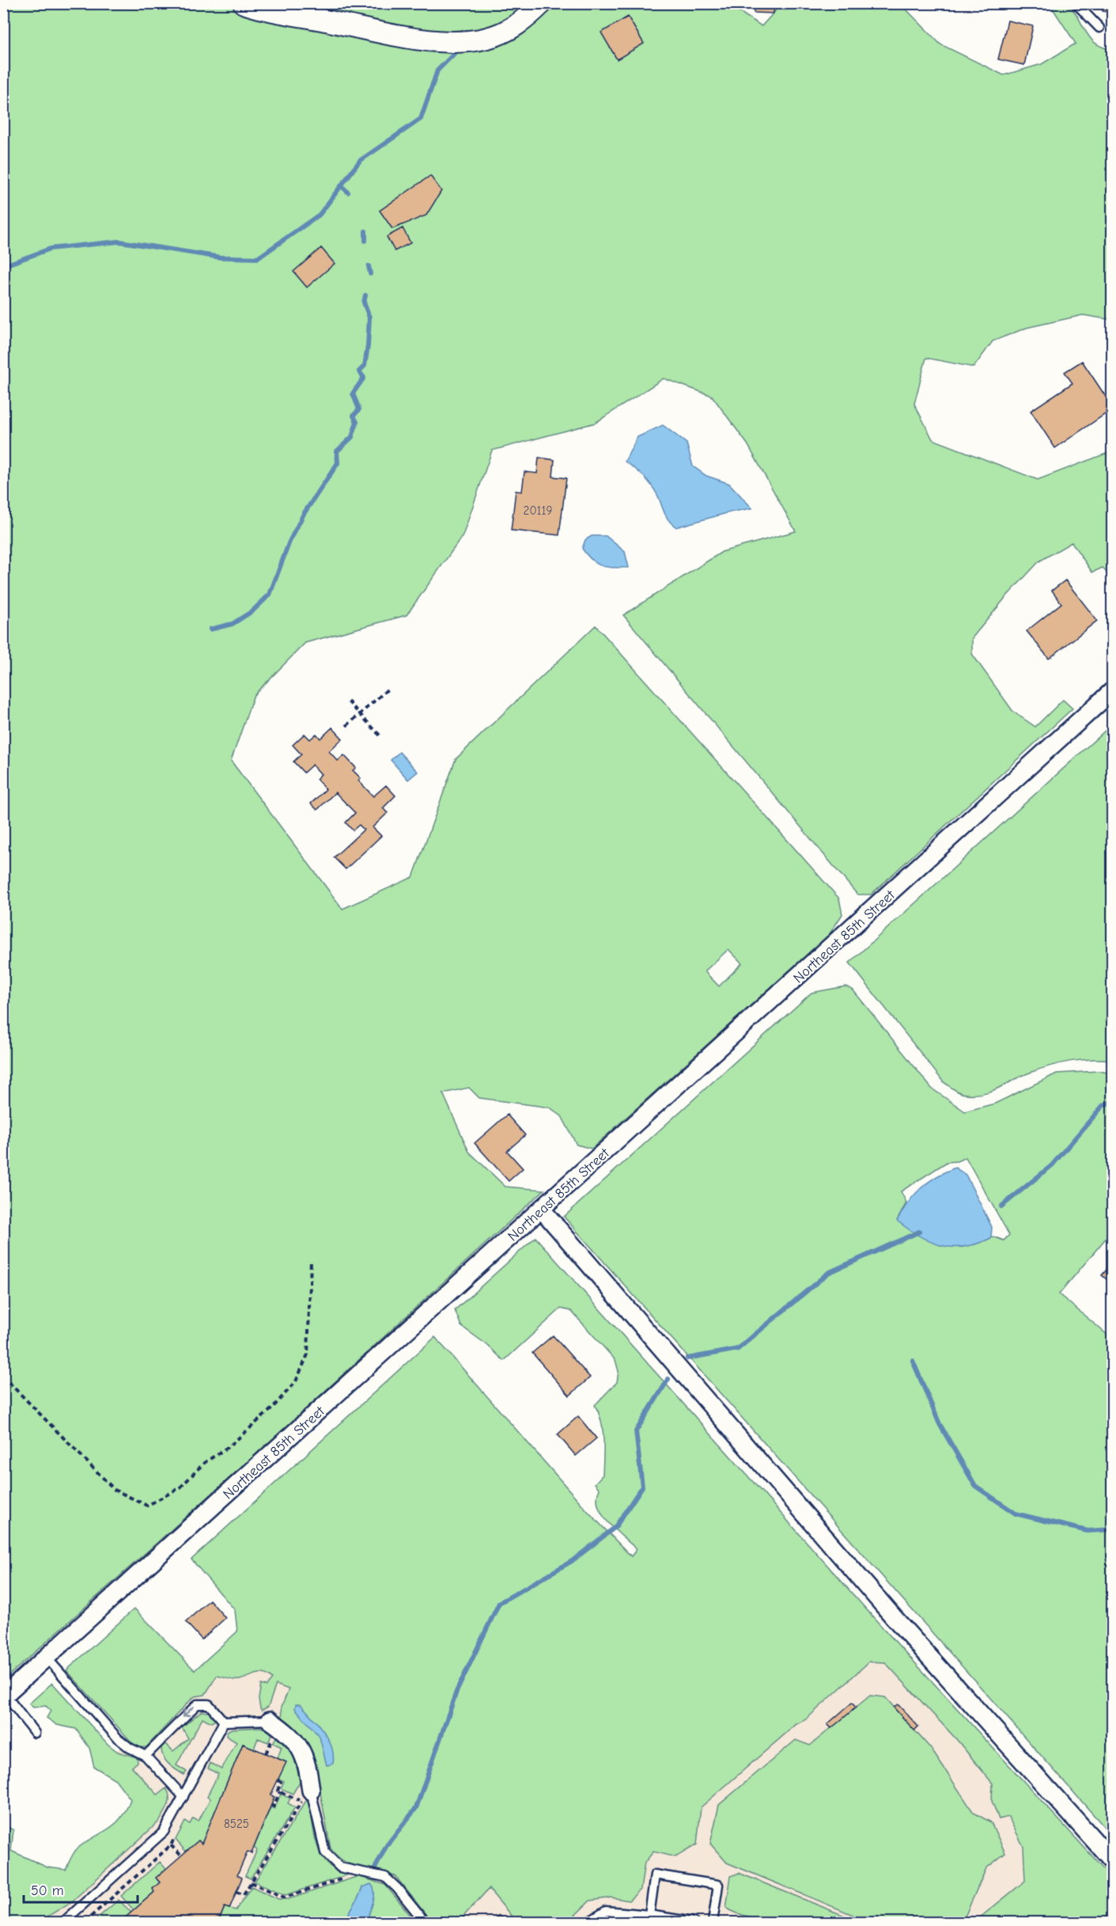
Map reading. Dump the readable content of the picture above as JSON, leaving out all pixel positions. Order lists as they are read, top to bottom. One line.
{"streets":{"street":["Northeast 85th Street"]},"house_numbers":["20119","8525"],"scale_bar":"50 m"}
